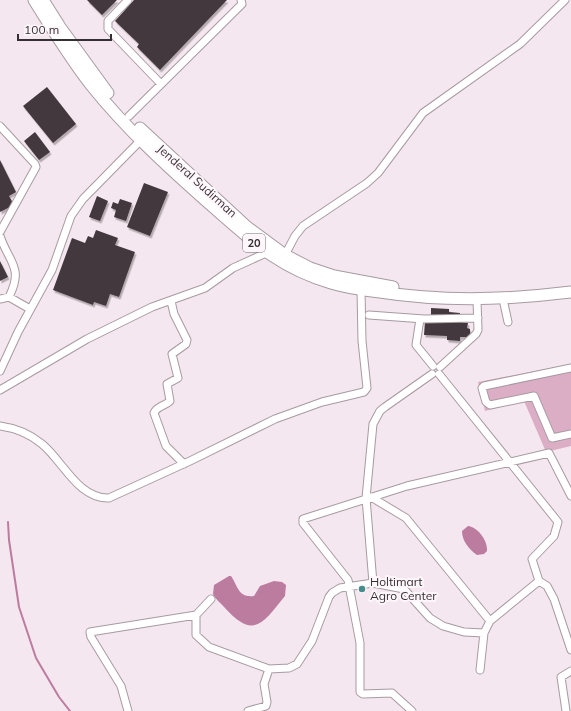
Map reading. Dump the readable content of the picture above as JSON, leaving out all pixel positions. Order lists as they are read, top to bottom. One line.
{"streets":{"highway":["Jenderal Sudirman","20"]},"crossings":[["Jenderal Sudirman","20"]],"places":["Holtimart Agro Center"],"scale_bar":"100 m"}
